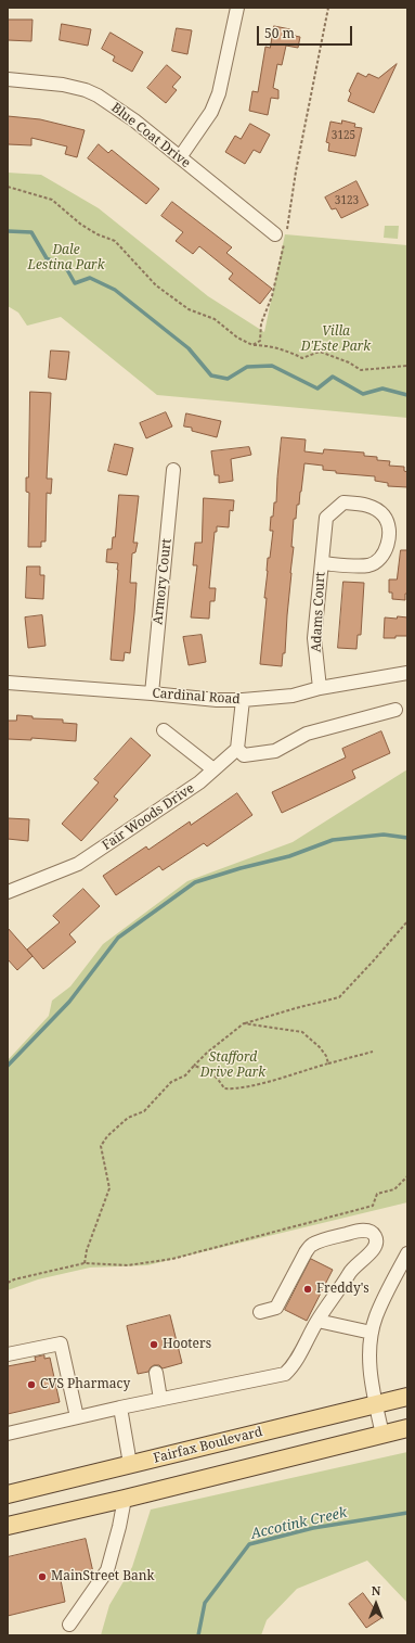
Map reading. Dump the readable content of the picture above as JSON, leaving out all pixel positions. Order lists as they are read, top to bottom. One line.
{"streets":{"main road":["Fairfax Boulevard"],"street":["Blue Coat Drive","Armory Court","Adams Court","Cardinal Road","Fair Woods Drive"]},"crossings":[["Armory Court","Cardinal Road"],["Adams Court","Cardinal Road"]],"water":["Accotink Creek"],"parks":["Dale Lestina Park","Villa D'Este Park","Stafford Drive Park"],"places":["Freddy's","Hooters","CVS Pharmacy","MainStreet Bank"],"house_numbers":["3125","3123"],"scale_bar":"50 m","north":"top"}
